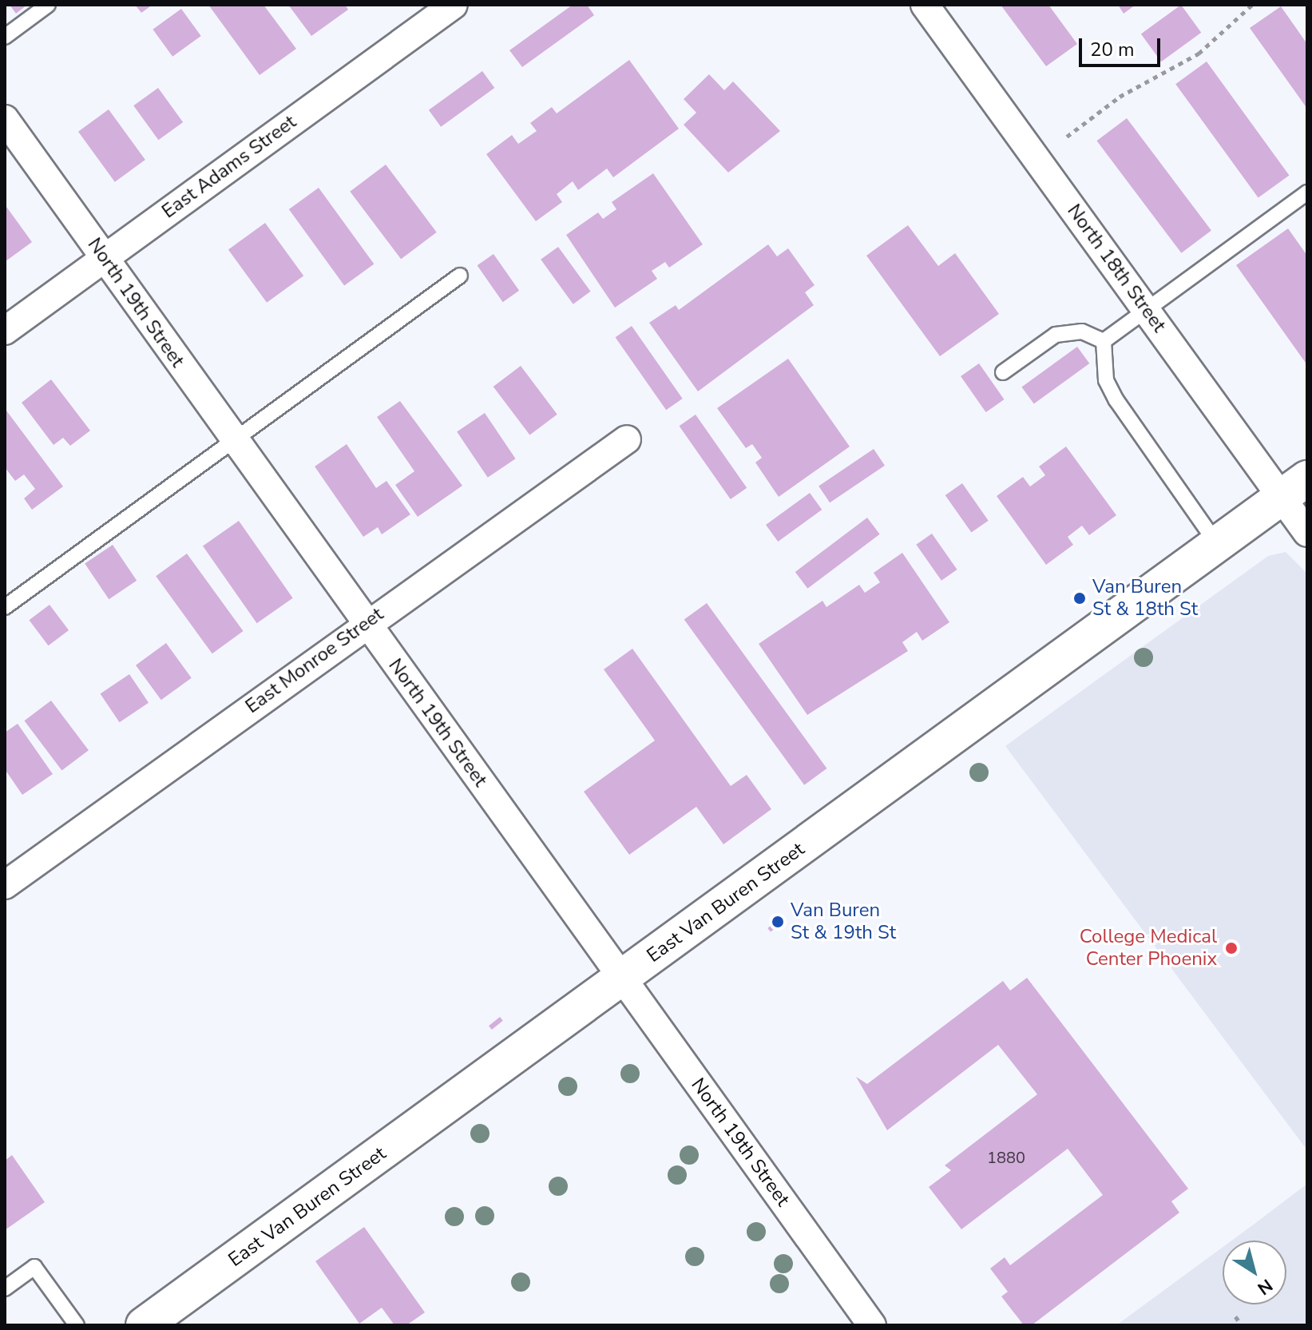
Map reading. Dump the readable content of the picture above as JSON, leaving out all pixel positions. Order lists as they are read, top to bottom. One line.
{"streets":{"main road":["East Van Buren Street"],"street":["East Adams Street","North 18th Street","North 19th Street","East Monroe Street"]},"crossings":[["East Adams Street","North 19th Street"],["North 18th Street","East Van Buren Street"],["North 19th Street","East Monroe Street"],["North 19th Street","East Van Buren Street"]],"places":["Van Buren St & 18th St","Van Buren St & 19th St","College Medical Center Phoenix"],"house_numbers":["1880"],"scale_bar":"20 m","north":"bottom right"}
